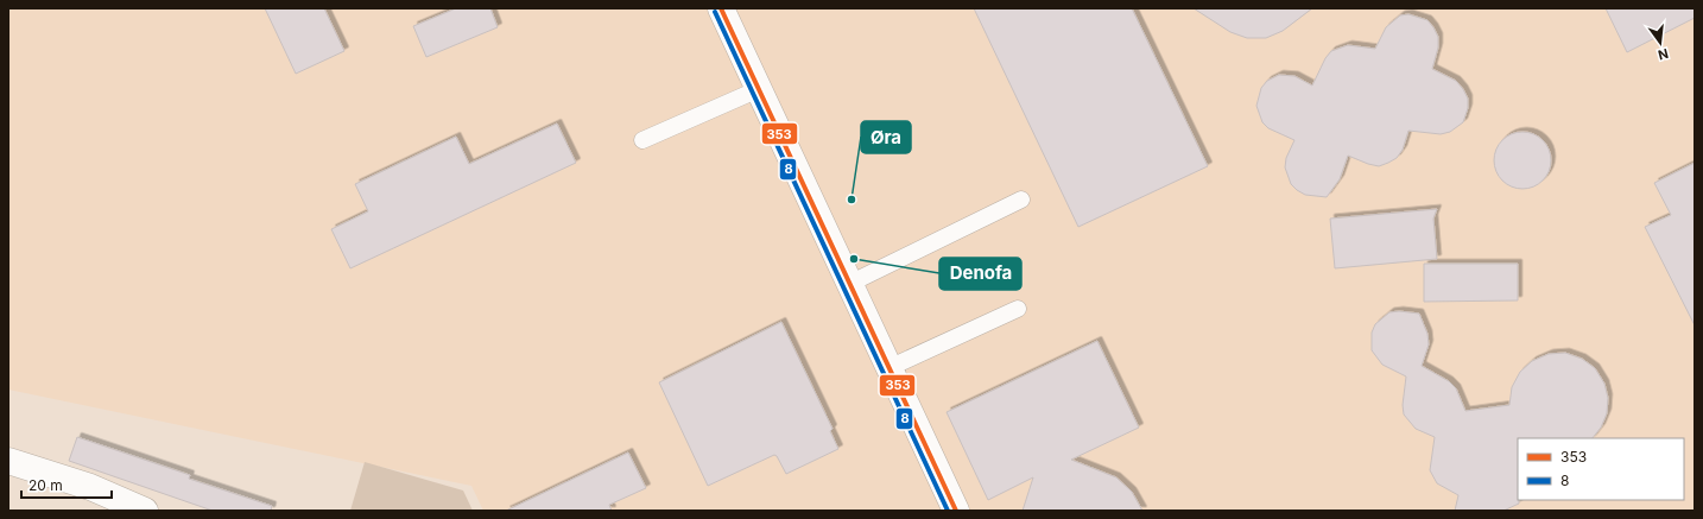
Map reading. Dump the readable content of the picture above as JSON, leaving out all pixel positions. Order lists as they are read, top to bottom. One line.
{"places":["Øra","Denofa"],"lines":["transit line 353","transit line 8"],"legend":["353","8"],"scale_bar":"20 m","north":"bottom"}
